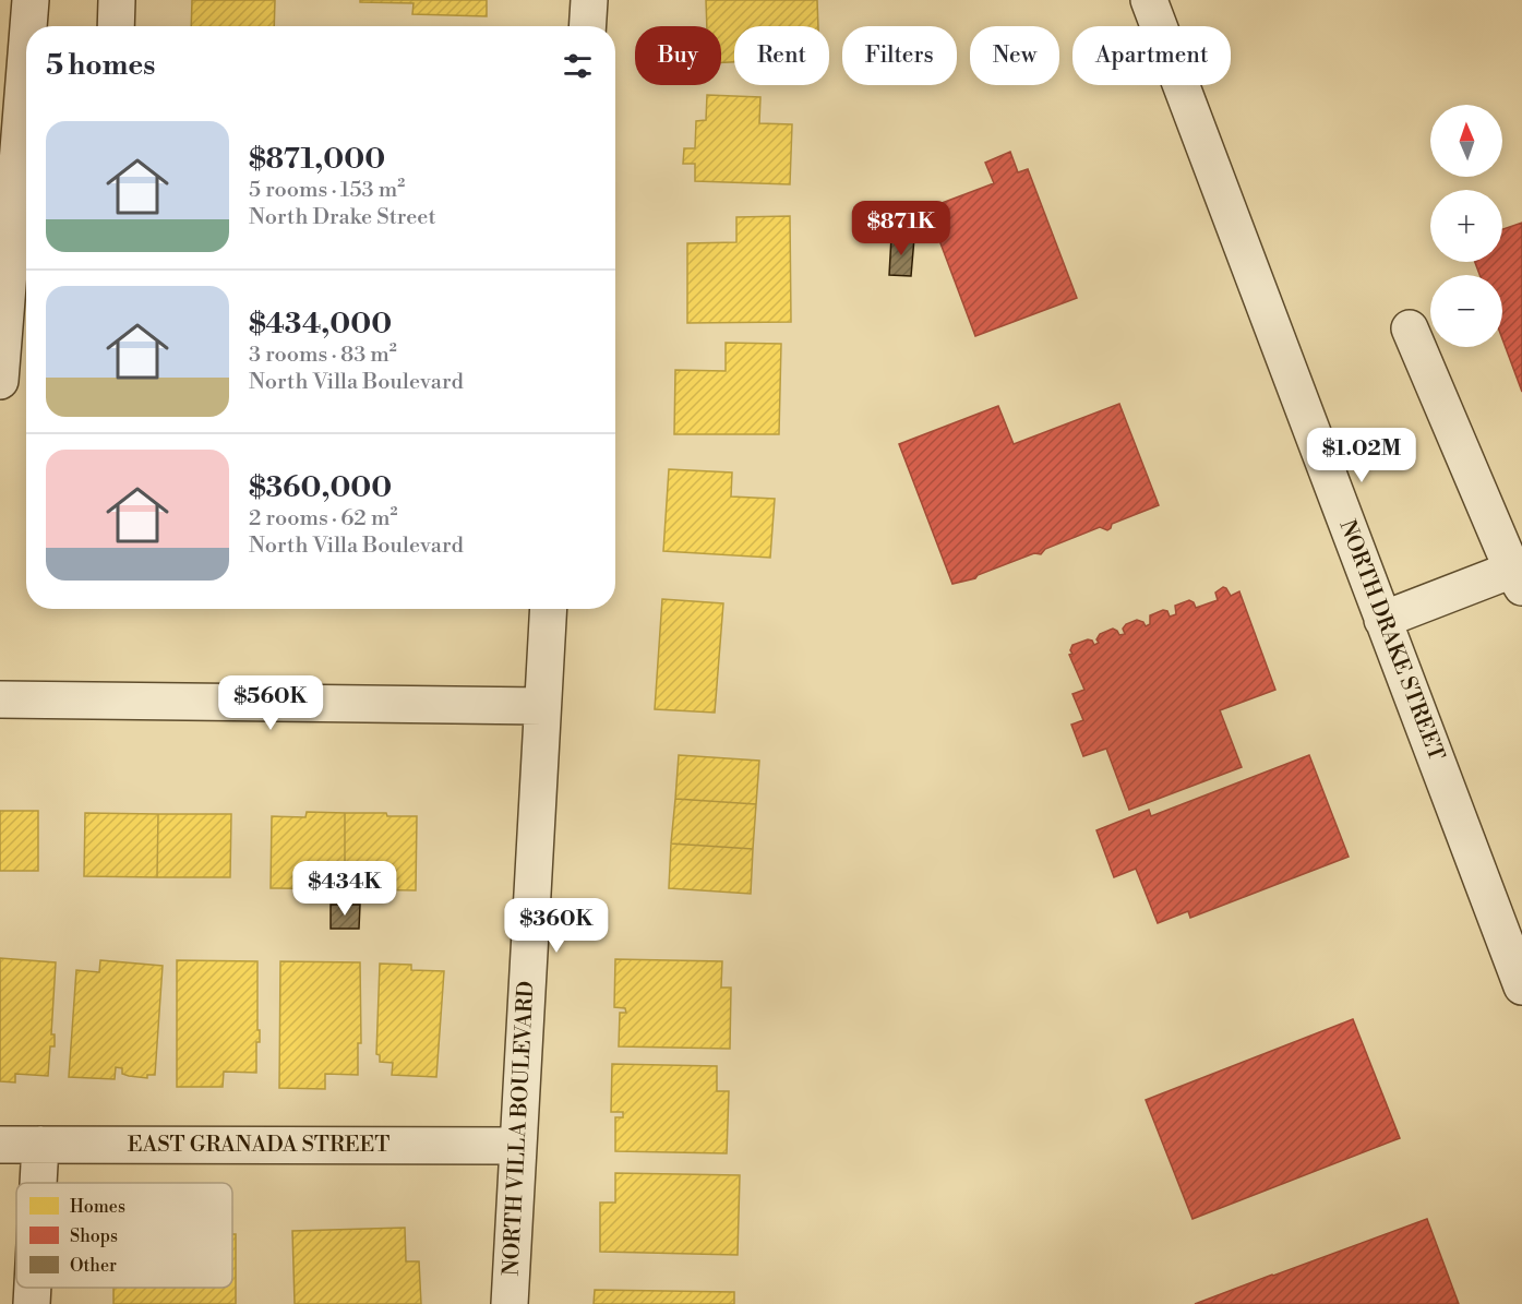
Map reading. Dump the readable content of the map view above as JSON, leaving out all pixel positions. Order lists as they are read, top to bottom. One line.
{"streets":{"street":["NORTH DRAKE STREET","NORTH VILLA BOULEVARD","EAST GRANADA STREET"]},"crossings":[["NORTH VILLA BOULEVARD","EAST GRANADA STREET"]],"legend":["Homes","Shops","Other"],"north":"top","page":{"chip":["Buy","Rent","Filters","New","Apartment"],"heading":"5 homes","map_buttons":["+","−"],"list":[{"name":"$871,000","note":"5 rooms · 153 m² · North Drake Street"},{"name":"$434,000","note":"3 rooms · 83 m² · North Villa Boulevard"},{"name":"$360,000","note":"2 rooms · 62 m² · North Villa Boulevard"}],"price":["$871K","$1.02M","$560K","$434K","$360K"]}}
